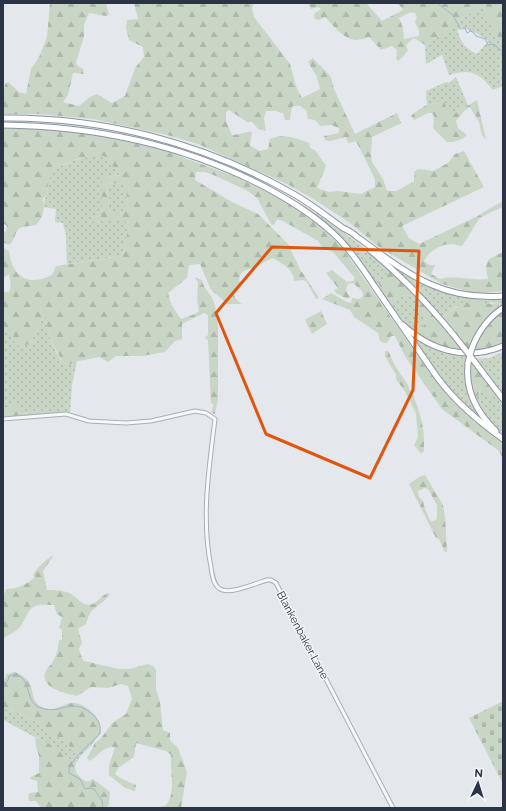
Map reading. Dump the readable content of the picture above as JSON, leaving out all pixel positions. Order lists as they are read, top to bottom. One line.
{"streets":{"street":["Blankenbaker Lane"]},"north":"top"}
